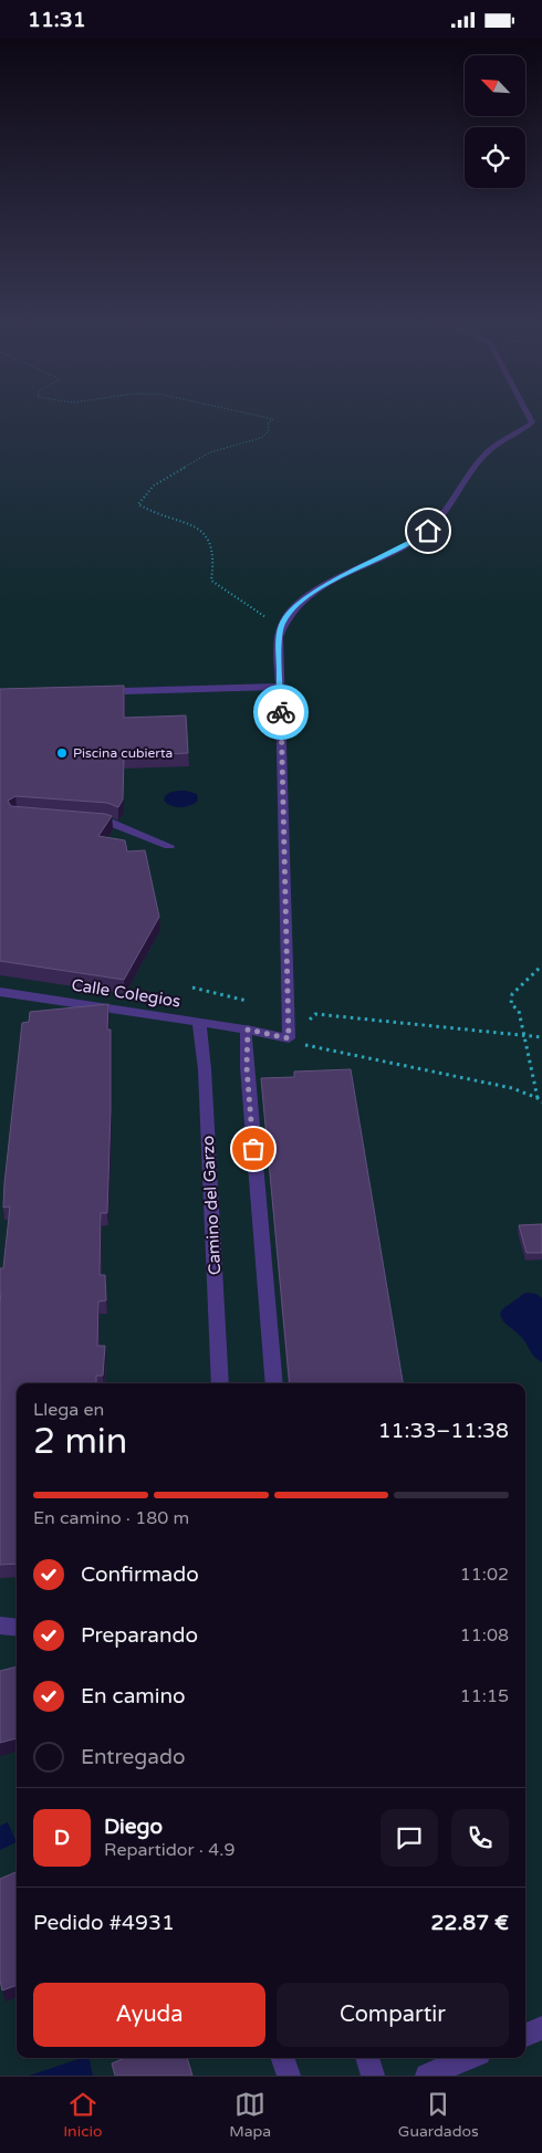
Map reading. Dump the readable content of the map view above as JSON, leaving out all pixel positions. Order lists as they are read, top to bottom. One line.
{"streets":{"street":["Calle Colegios","Camino del Garzo"]},"crossings":[["Calle Colegios","Camino del Garzo"]],"places":["Piscina cubierta"],"north":"top left","page":{"status":"11:31","heading":["2 min","Llega en","11:33–11:38"],"panel":["Diego","Repartidor · 4.9","Pedido #4931","22.87 €"],"bar":"En camino · 180 m","list":[["Confirmado","11:02"],["Preparando","11:08"],["En camino","11:15"],"Entregado"],"round":"D","buttons":["Ayuda","Compartir"],"tabs":["Inicio","Mapa","Guardados"]}}
